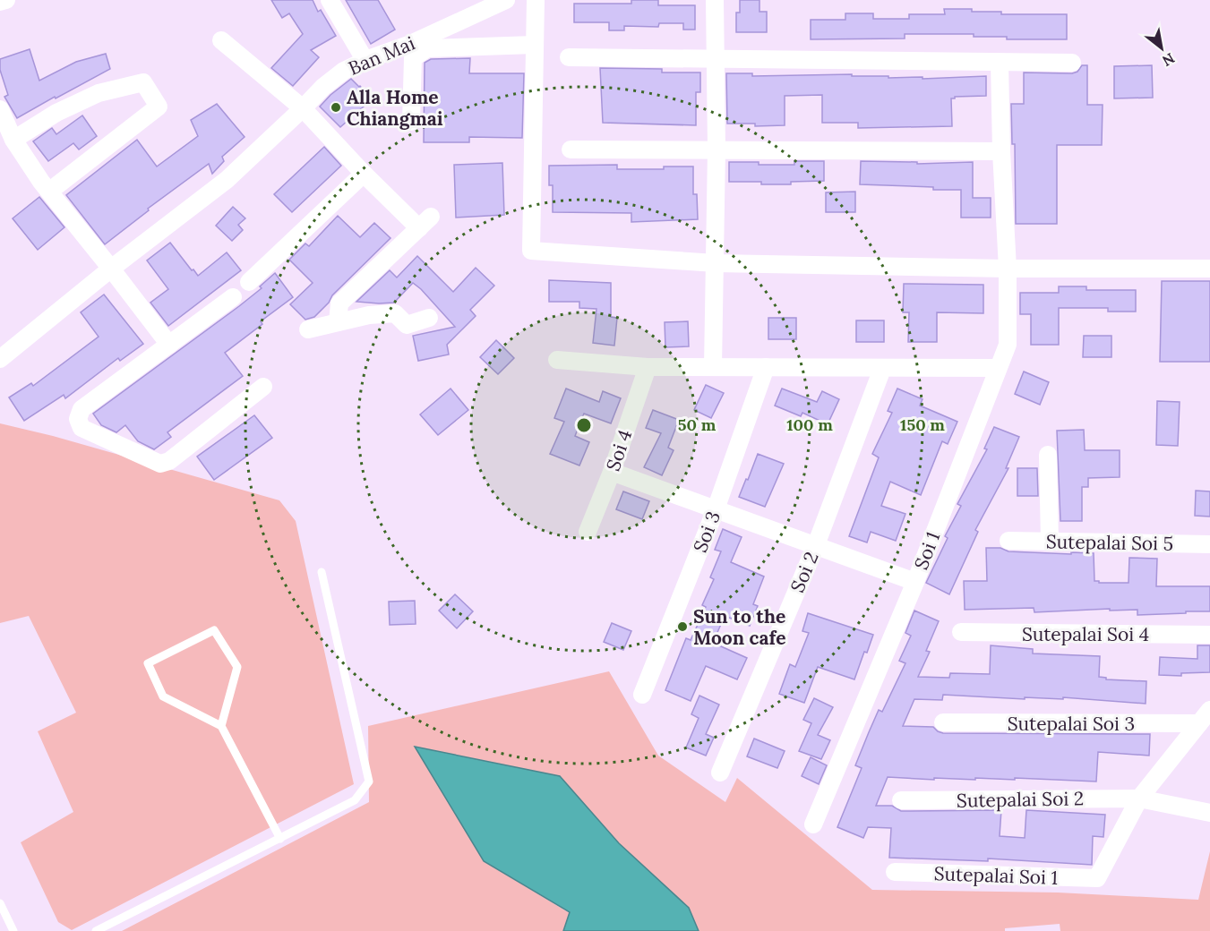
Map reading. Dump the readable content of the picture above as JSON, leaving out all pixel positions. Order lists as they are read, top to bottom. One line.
{"streets":{"street":["Ban Mai","Soi 4","Soi 3","Sutepalai Soi 5","Soi 1","Soi 2","Sutepalai Soi 4","Sutepalai Soi 3","Sutepalai Soi 2","Sutepalai Soi 1"]},"crossings":[["Sutepalai Soi 2","Sutepalai Soi 1"]],"places":["Alla Home Chiangmai","Sun to the Moon cafe"],"north":"bottom right","rings":["50 m","100 m","150 m"]}
